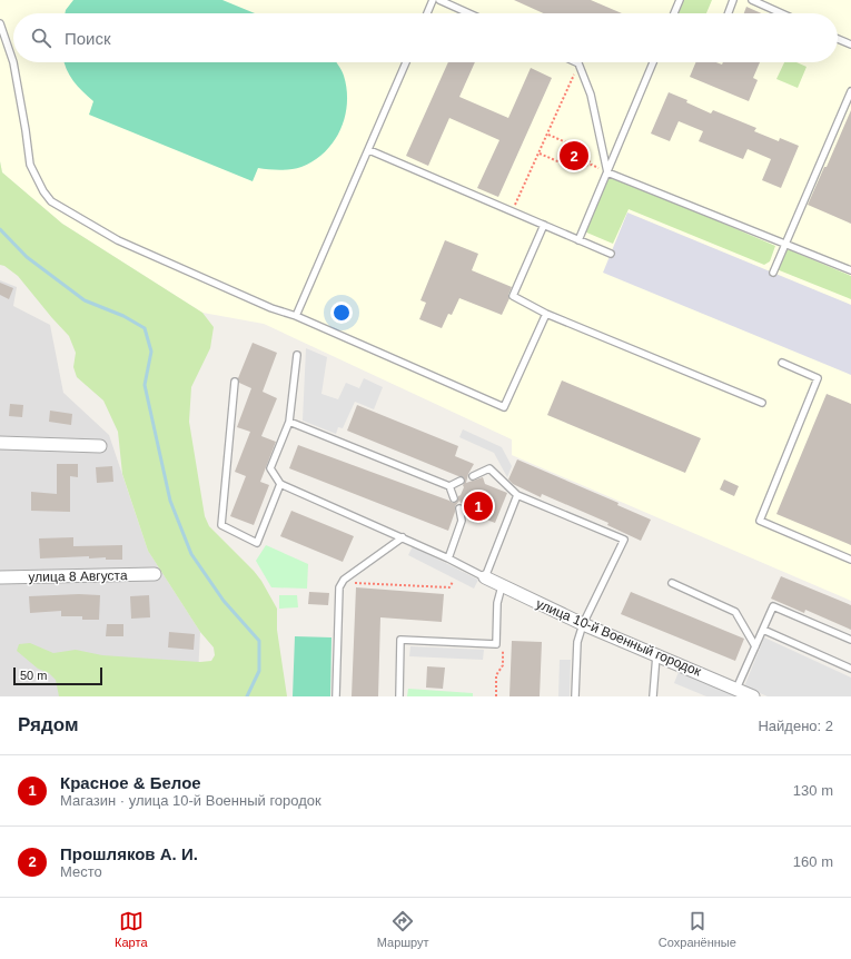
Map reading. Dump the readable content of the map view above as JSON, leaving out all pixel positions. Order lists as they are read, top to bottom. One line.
{"streets":{"street":["улица 8 Августа","улица 10-й Военный городок"]},"scale_bar":"50 m","page":{"search":"Поиск","pins":["2","1"],"scale":"50 m","heading":["Рядом","Найдено: 2"],"list":[{"mark":"1","name":"Красное & Белое","note":"Магазин · улица 10-й Военный городок","value":"130 m"},{"mark":"2","name":"Прошляков А. И.","note":"Место","value":"160 m"}],"nav":["Карта","Маршрут","Сохранённые"]}}
